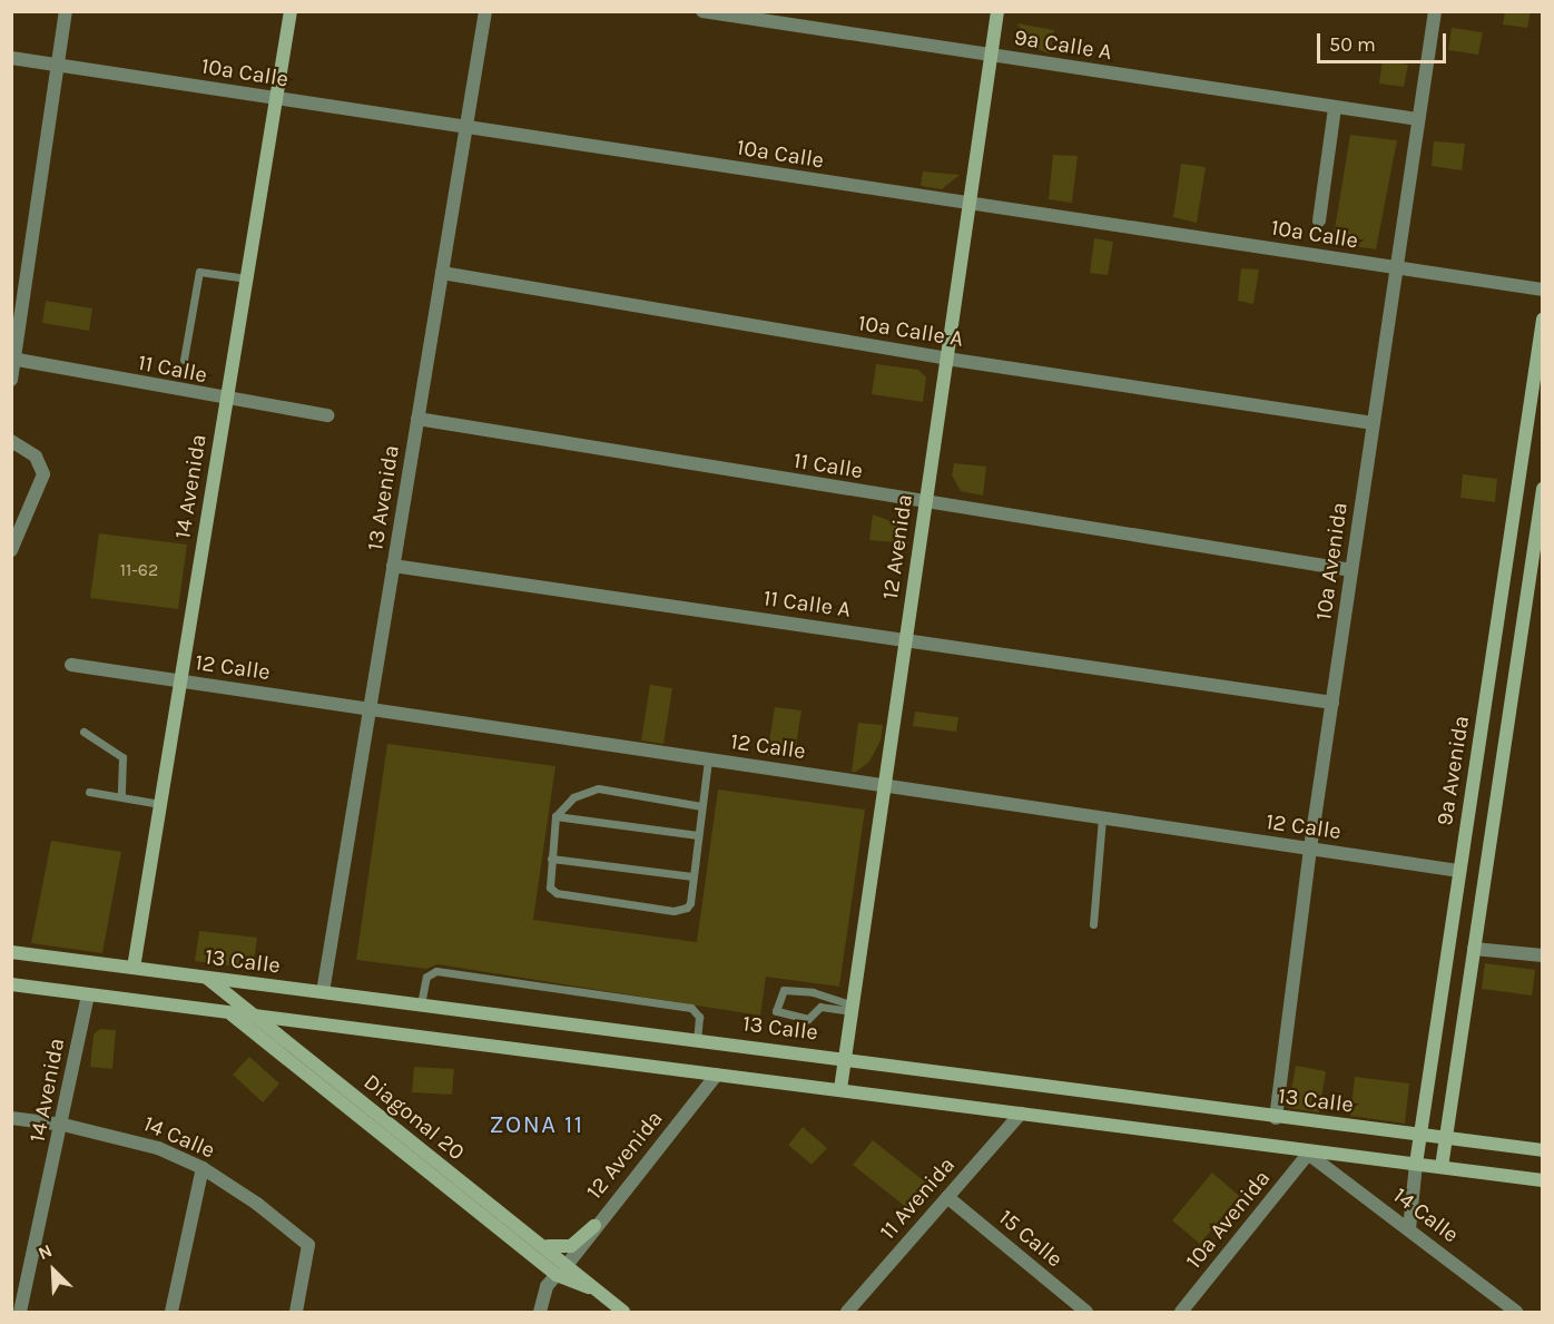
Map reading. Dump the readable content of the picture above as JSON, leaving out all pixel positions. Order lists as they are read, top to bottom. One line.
{"streets":{"main road":["14 Avenida","12 Avenida","9a Avenida","13 Calle","Diagonal 20"],"street":["9a Calle A","10a Calle","10a Calle A","11 Calle","13 Avenida","10a Avenida","11 Calle A","12 Calle","14 Calle","11 Avenida","15 Calle"]},"crossings":[["9a Calle A","12 Avenida"],["9a Calle A","10a Avenida"],["10a Calle","14 Avenida"],["10a Calle","13 Avenida"],["10a Calle","12 Avenida"],["10a Calle","10a Avenida"],["10a Calle A","13 Avenida"],["10a Calle A","12 Avenida"],["10a Calle A","10a Avenida"],["11 Calle","14 Avenida"],["11 Calle","13 Avenida"],["11 Calle","12 Avenida"],["11 Calle","10a Avenida"],["14 Avenida","12 Calle"],["14 Avenida","13 Calle"],["14 Avenida","14 Calle"],["13 Avenida","11 Calle A"],["13 Avenida","12 Calle"],["13 Avenida","13 Calle"],["12 Avenida","11 Calle A"],["12 Avenida","12 Calle"],["12 Avenida","13 Calle"],["12 Avenida","Diagonal 20"],["10a Avenida","11 Calle A"],["10a Avenida","12 Calle"],["10a Avenida","13 Calle"],["10a Avenida","14 Calle"],["12 Calle","9a Avenida"],["9a Avenida","13 Calle"],["9a Avenida","14 Calle"],["13 Calle","Diagonal 20"],["11 Avenida","15 Calle"]],"districts":["ZONA 11"],"house_numbers":["11-62"],"scale_bar":"50 m","north":"top left"}
